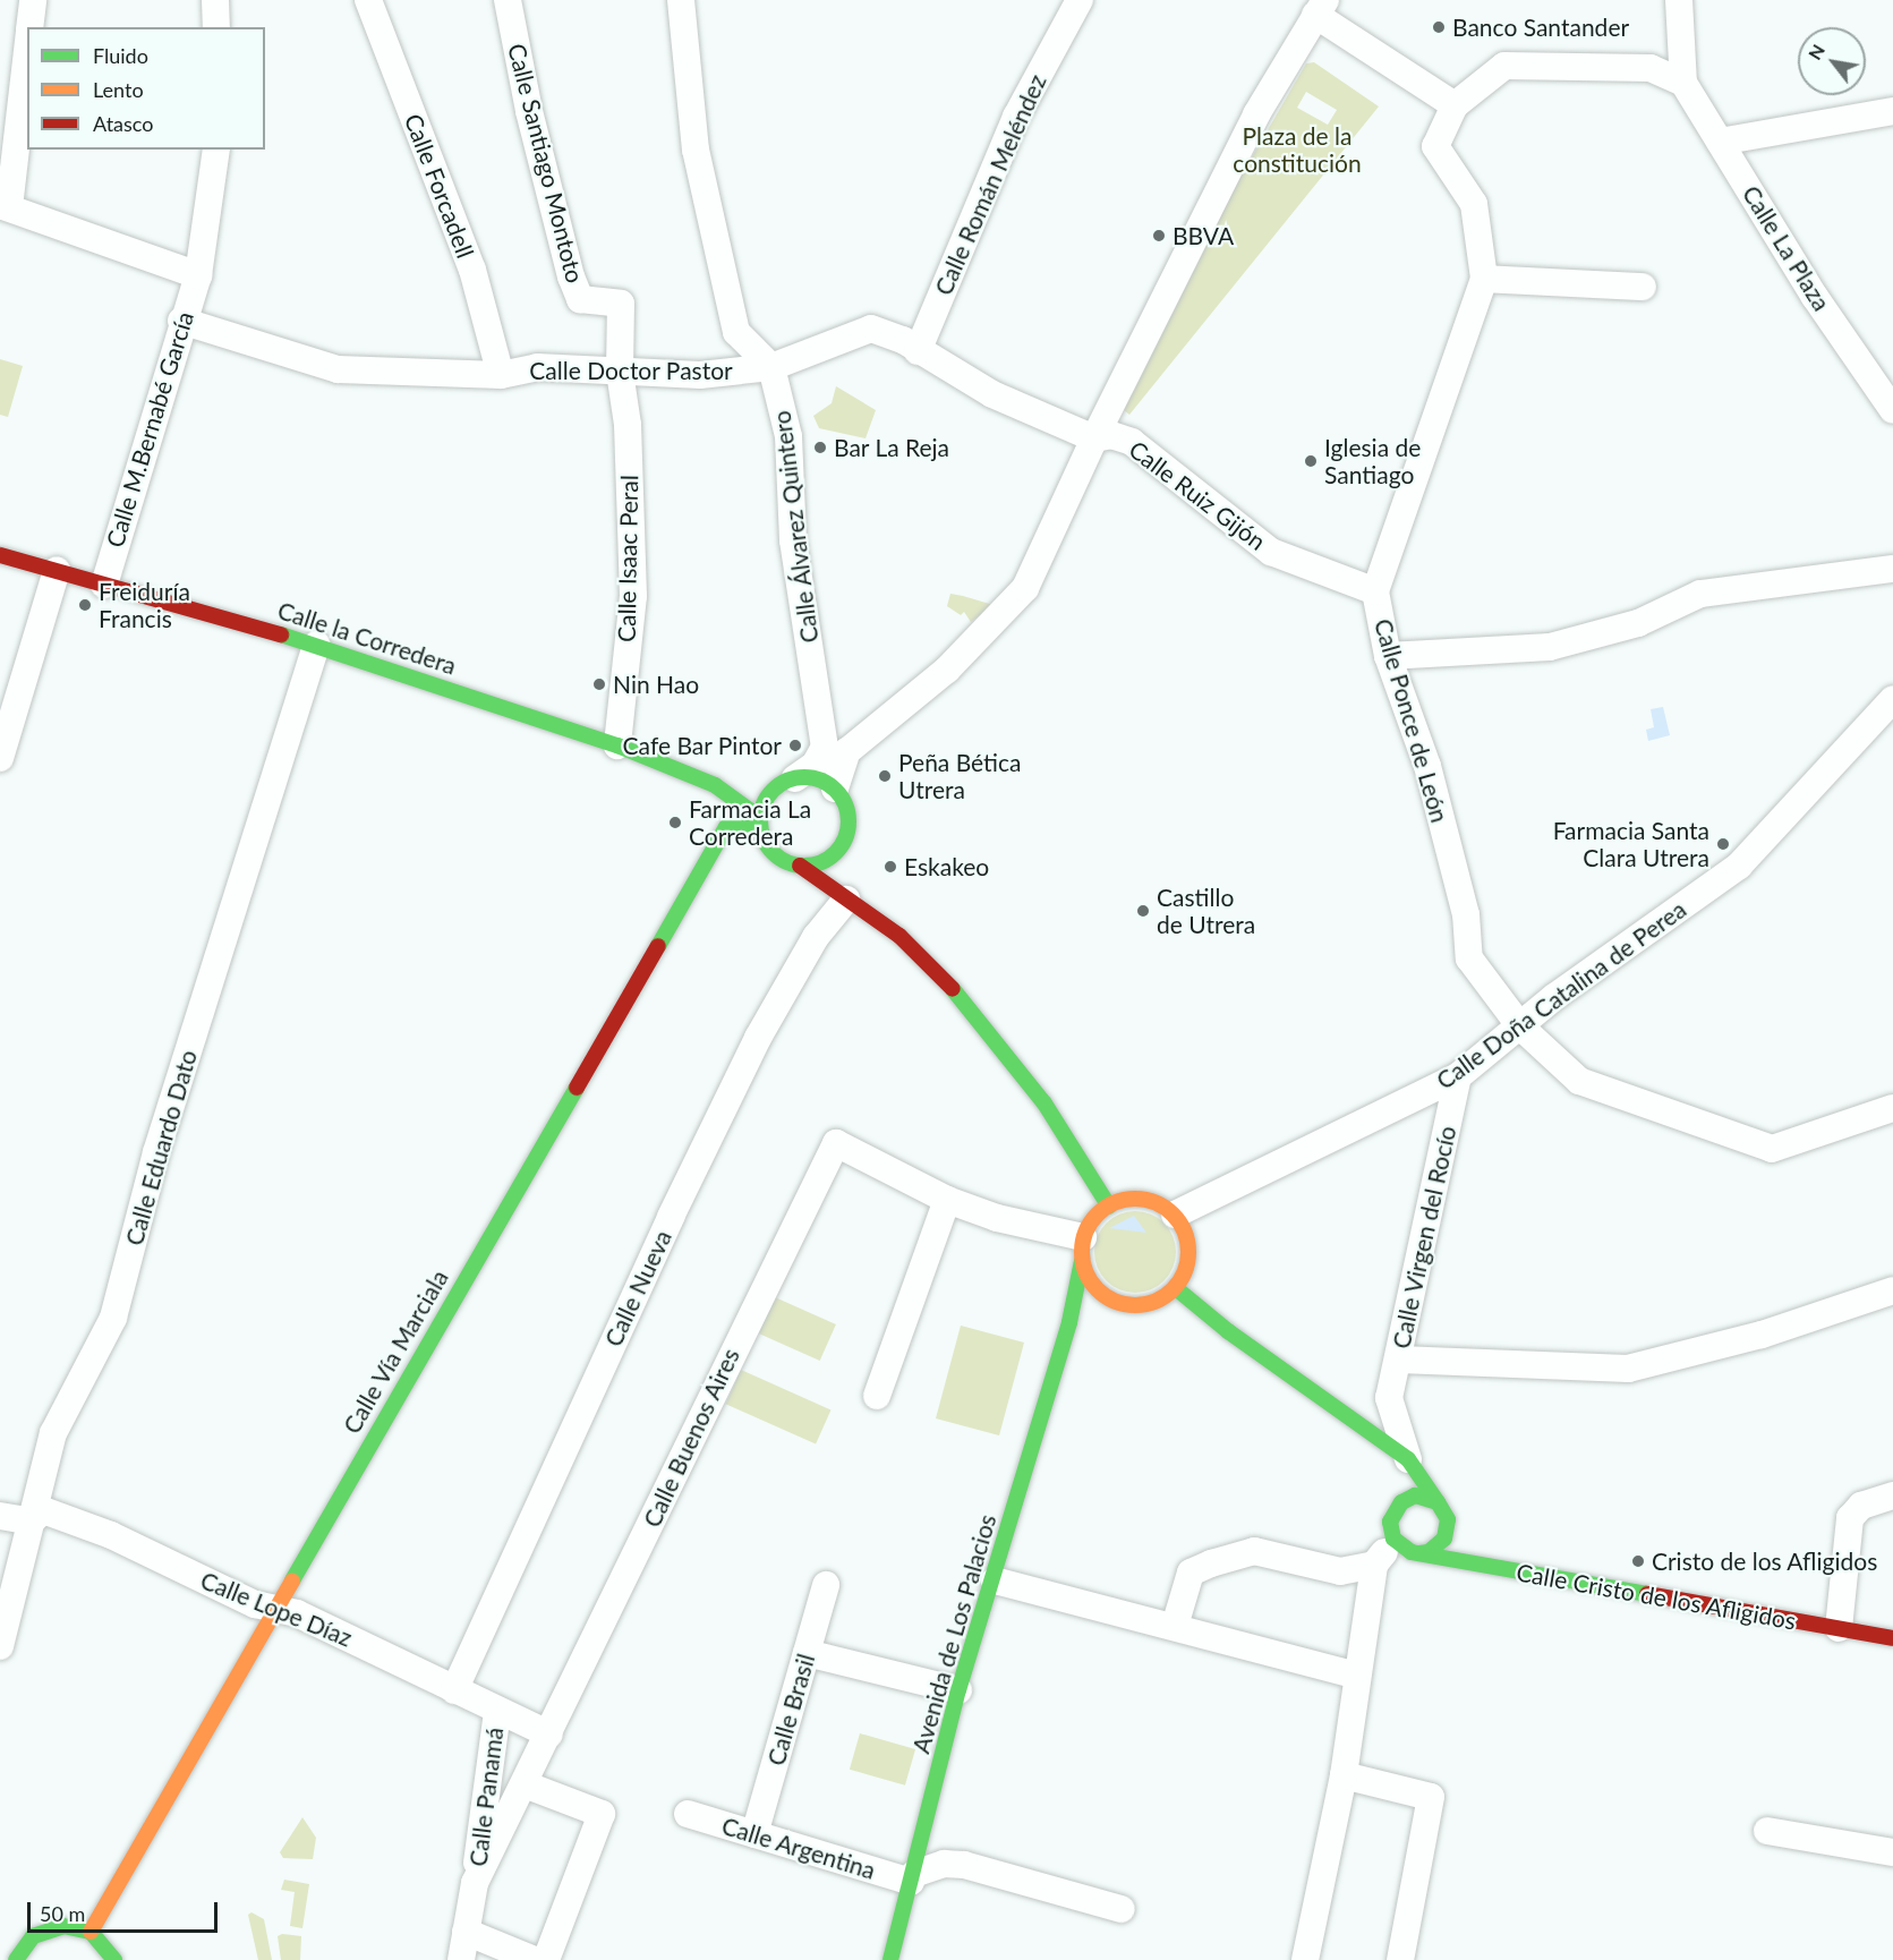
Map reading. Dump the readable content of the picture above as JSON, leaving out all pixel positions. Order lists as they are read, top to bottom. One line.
{"streets":{"street":["Calle Santiago Montoto","Calle Román Meléndez","Calle Forcadell","Calle La Plaza","Calle Doctor Pastor","Calle M.Bernabé García","Calle Ruiz Gijón","Calle Álvarez Quintero","Calle Isaac Peral","Calle la Corredera","Calle Ponce de León","Calle Doña Catalina de Perea","Calle Eduardo Dato","Calle Virgen del Rocío","Calle Nueva","Calle Vía Marciala","Calle Buenos Aires","Calle Cristo de los Afligidos","Calle Lope Díaz","Avenida de Los Palacios","Calle Brasil","Calle Panamá","Calle Argentina"]},"crossings":[["Calle Santiago Montoto","Calle Doctor Pastor"],["Calle Santiago Montoto","Calle Isaac Peral"],["Calle Román Meléndez","Calle Doctor Pastor"],["Calle Forcadell","Calle Doctor Pastor"],["Calle Doctor Pastor","Calle M.Bernabé García"],["Calle Doctor Pastor","Calle Ruiz Gijón"],["Calle Doctor Pastor","Calle Álvarez Quintero"],["Calle Doctor Pastor","Calle Isaac Peral"],["Calle M.Bernabé García","Calle la Corredera"],["Calle Ruiz Gijón","Calle Ponce de León"],["Calle Isaac Peral","Calle la Corredera"],["Calle la Corredera","Calle Eduardo Dato"],["Calle la Corredera","Calle Vía Marciala"],["Calle Ponce de León","Calle Doña Catalina de Perea"],["Calle Doña Catalina de Perea","Calle Virgen del Rocío"],["Calle Doña Catalina de Perea","Avenida de Los Palacios"],["Calle Eduardo Dato","Calle Lope Díaz"],["Calle Nueva","Calle Lope Díaz"],["Calle Vía Marciala","Calle Lope Díaz"],["Calle Buenos Aires","Calle Lope Díaz"],["Calle Buenos Aires","Calle Panamá"],["Calle Lope Díaz","Calle Panamá"],["Avenida de Los Palacios","Calle Argentina"],["Calle Brasil","Calle Argentina"]],"parks":["Plaza de la constitución"],"places":["Banco Santander","BBVA","Bar La Reja","Iglesia de Santiago","Freiduría Francis","Nin Hao","Cafe Bar Pintor","Peña Bética Utrera","Farmacia La Corredera","Farmacia Santa Clara Utrera","Eskakeo","Castillo de Utrera","Cristo de los Afligidos"],"legend":["Fluido","Lento","Atasco"],"scale_bar":"50 m","north":"top left"}
